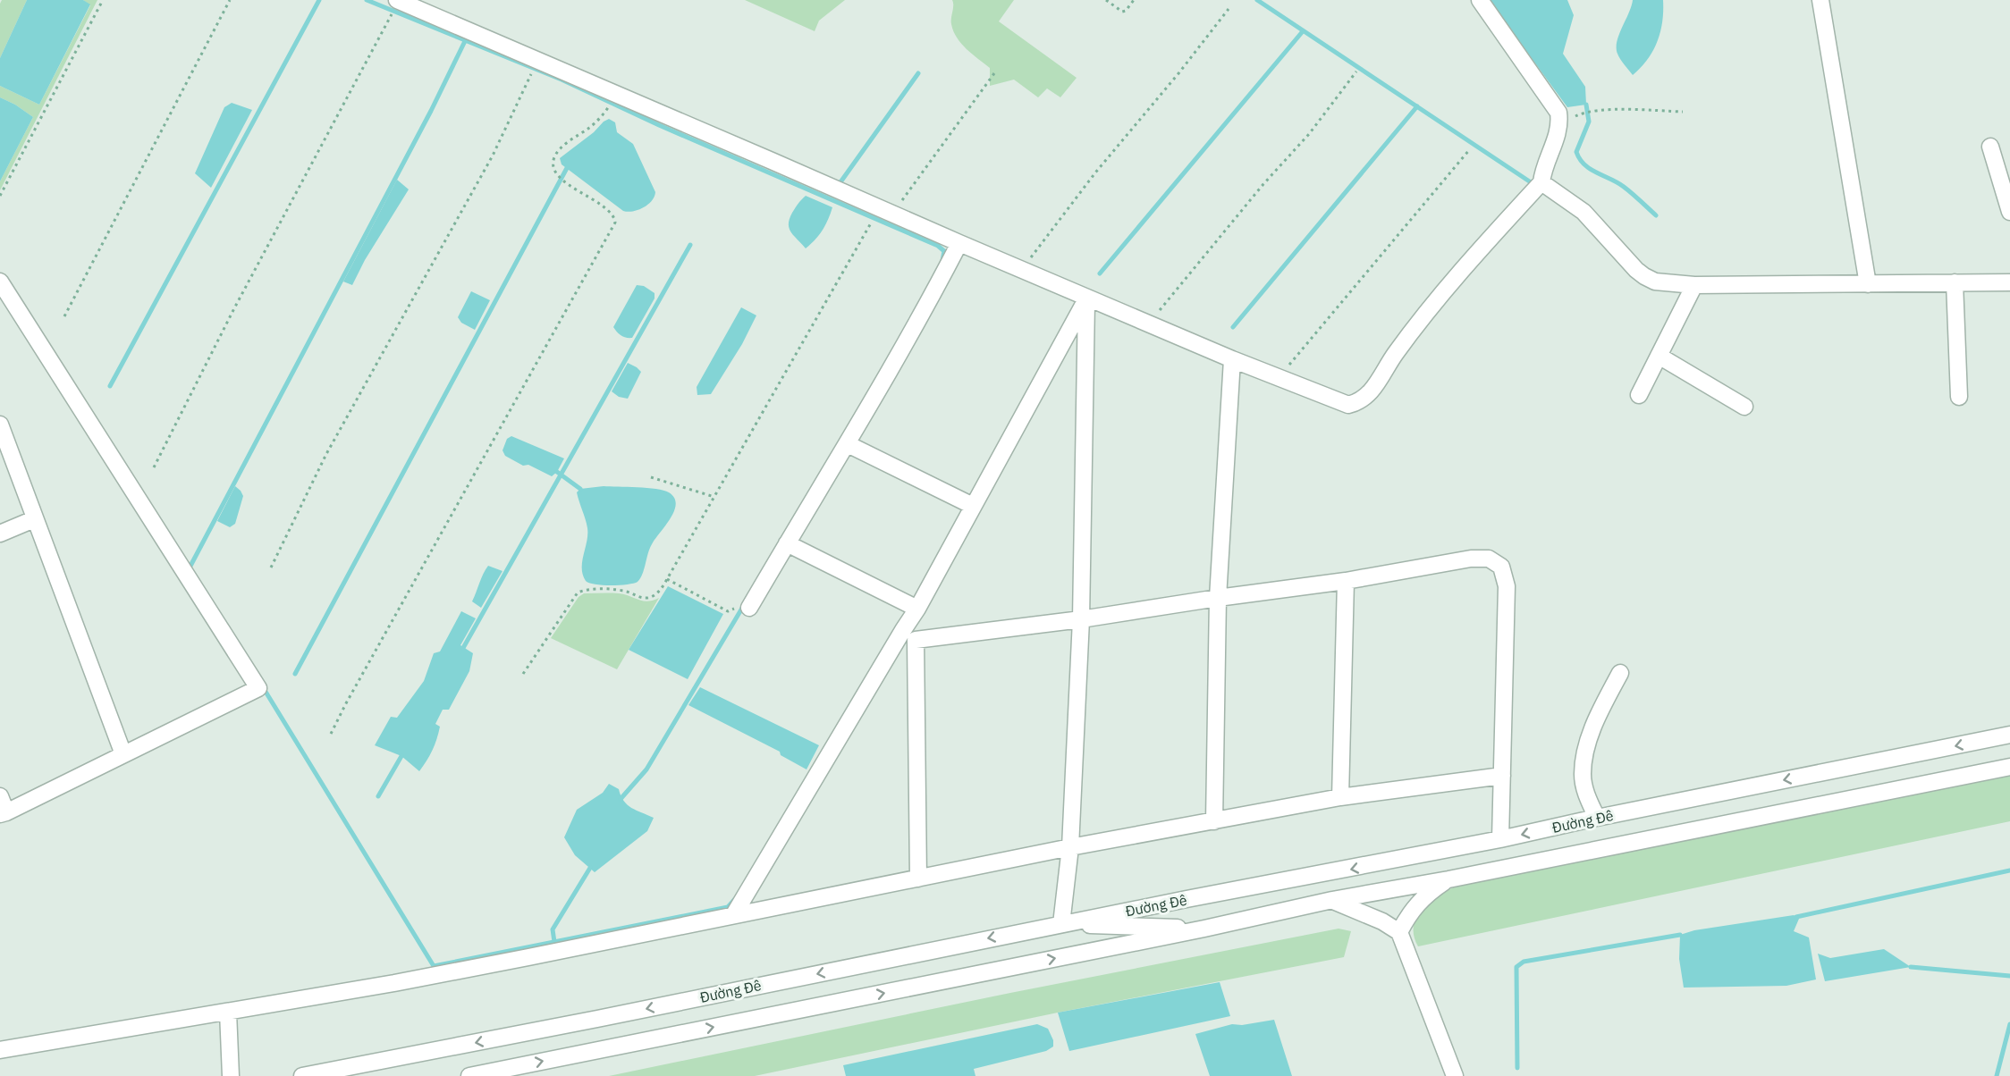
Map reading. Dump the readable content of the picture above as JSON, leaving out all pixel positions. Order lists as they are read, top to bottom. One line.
{"streets":{"street":["Đường Đê"]}}
